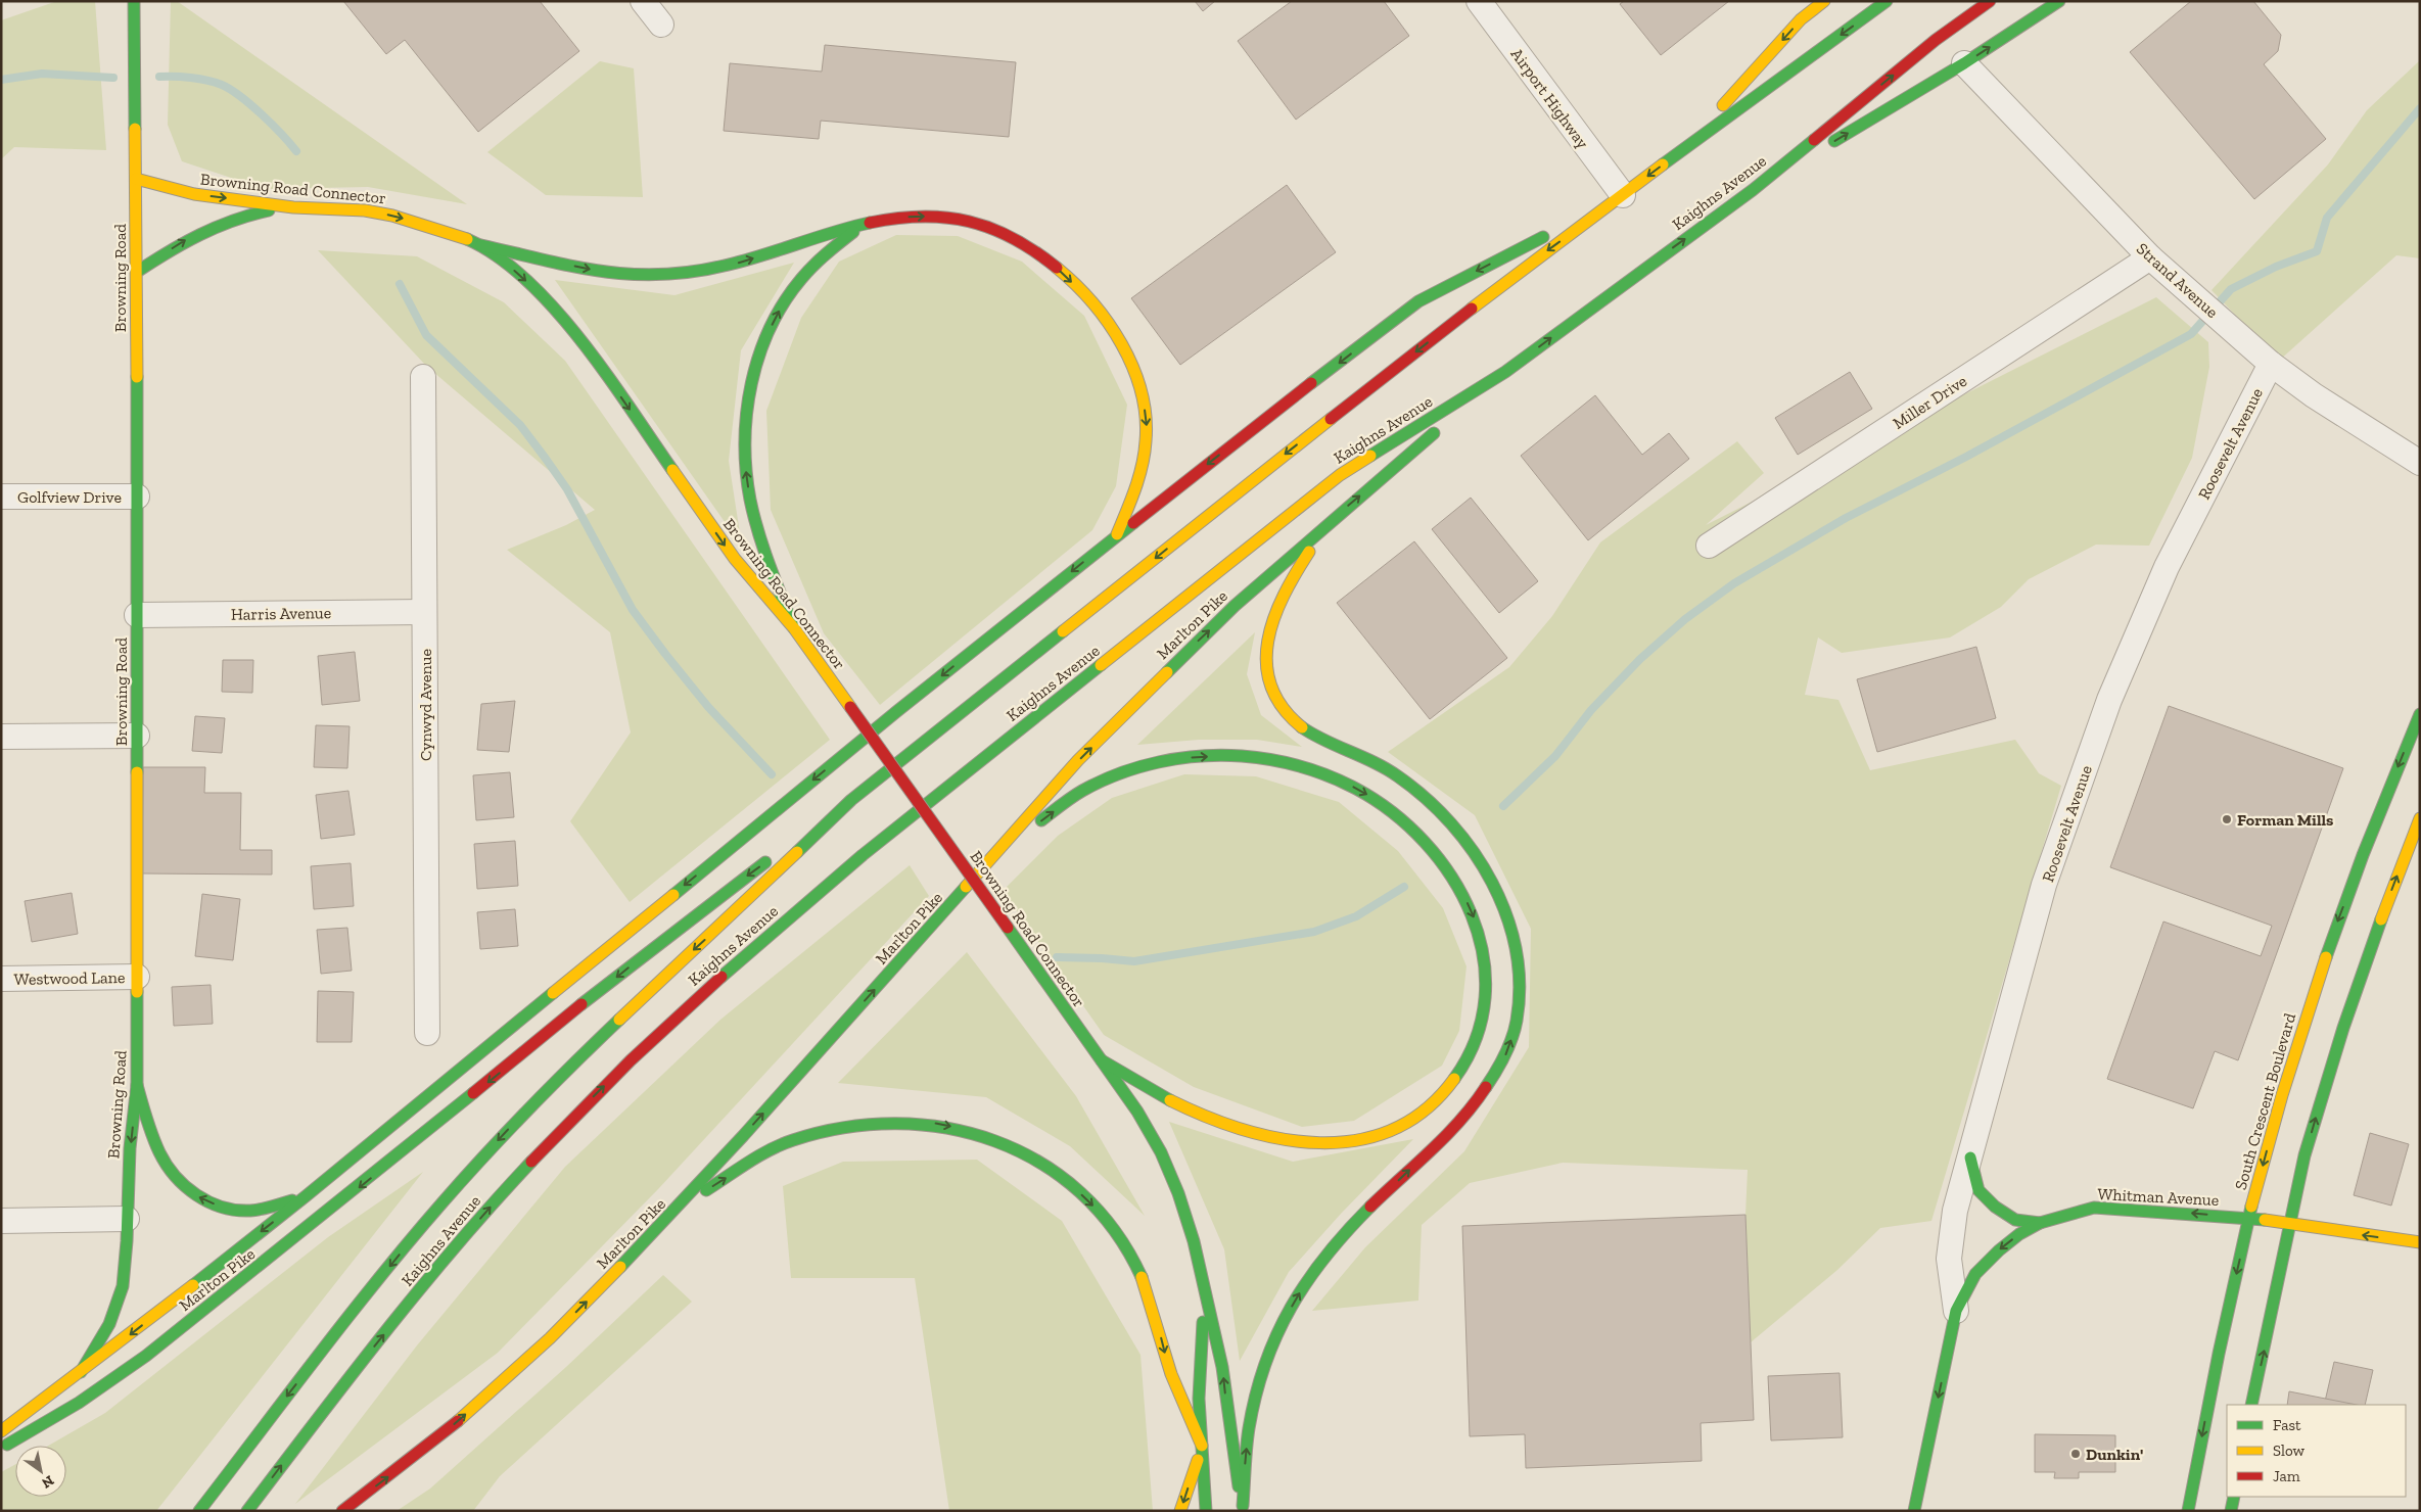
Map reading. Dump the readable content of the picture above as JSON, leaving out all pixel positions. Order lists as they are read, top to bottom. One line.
{"streets":{"main road":["Browning Road Connector","Kaighns Avenue","Browning Road","Marlton Pike","South Crescent Boulevard","Whitman Avenue"],"street":["Airport Highway","Strand Avenue","Miller Drive","Roosevelt Avenue","Golfview Drive","Harris Avenue","Cynwyd Avenue","Westwood Lane"]},"crossings":[["Airport Highway","Kaighns Avenue"],["Browning Road Connector","Browning Road"],["Kaighns Avenue","Marlton Pike"],["Browning Road","Golfview Drive"],["Browning Road","Harris Avenue"],["Browning Road","Westwood Lane"],["Strand Avenue","Miller Drive"],["Strand Avenue","Roosevelt Avenue"],["Roosevelt Avenue","Whitman Avenue"],["Harris Avenue","Cynwyd Avenue"],["South Crescent Boulevard","Whitman Avenue"]],"one_way":["Whitman Avenue"],"places":["Forman Mills","Dunkin'"],"legend":["Fast","Slow","Jam"],"north":"bottom right"}
